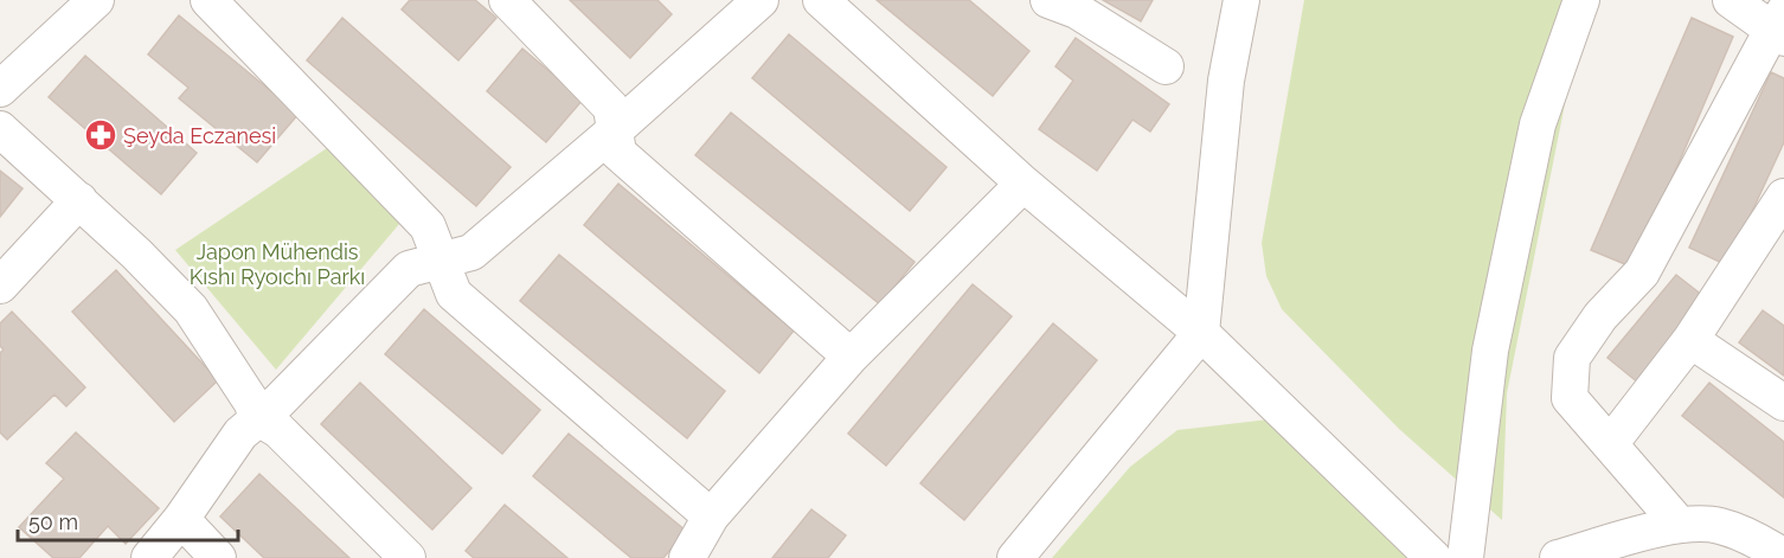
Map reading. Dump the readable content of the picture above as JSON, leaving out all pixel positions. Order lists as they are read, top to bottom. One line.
{"parks":["Japon Mühendis Kıshı Ryoıchı Parkı"],"places":{"pharmacy":["Şeyda Eczanesi"]},"scale_bar":"50 m"}
